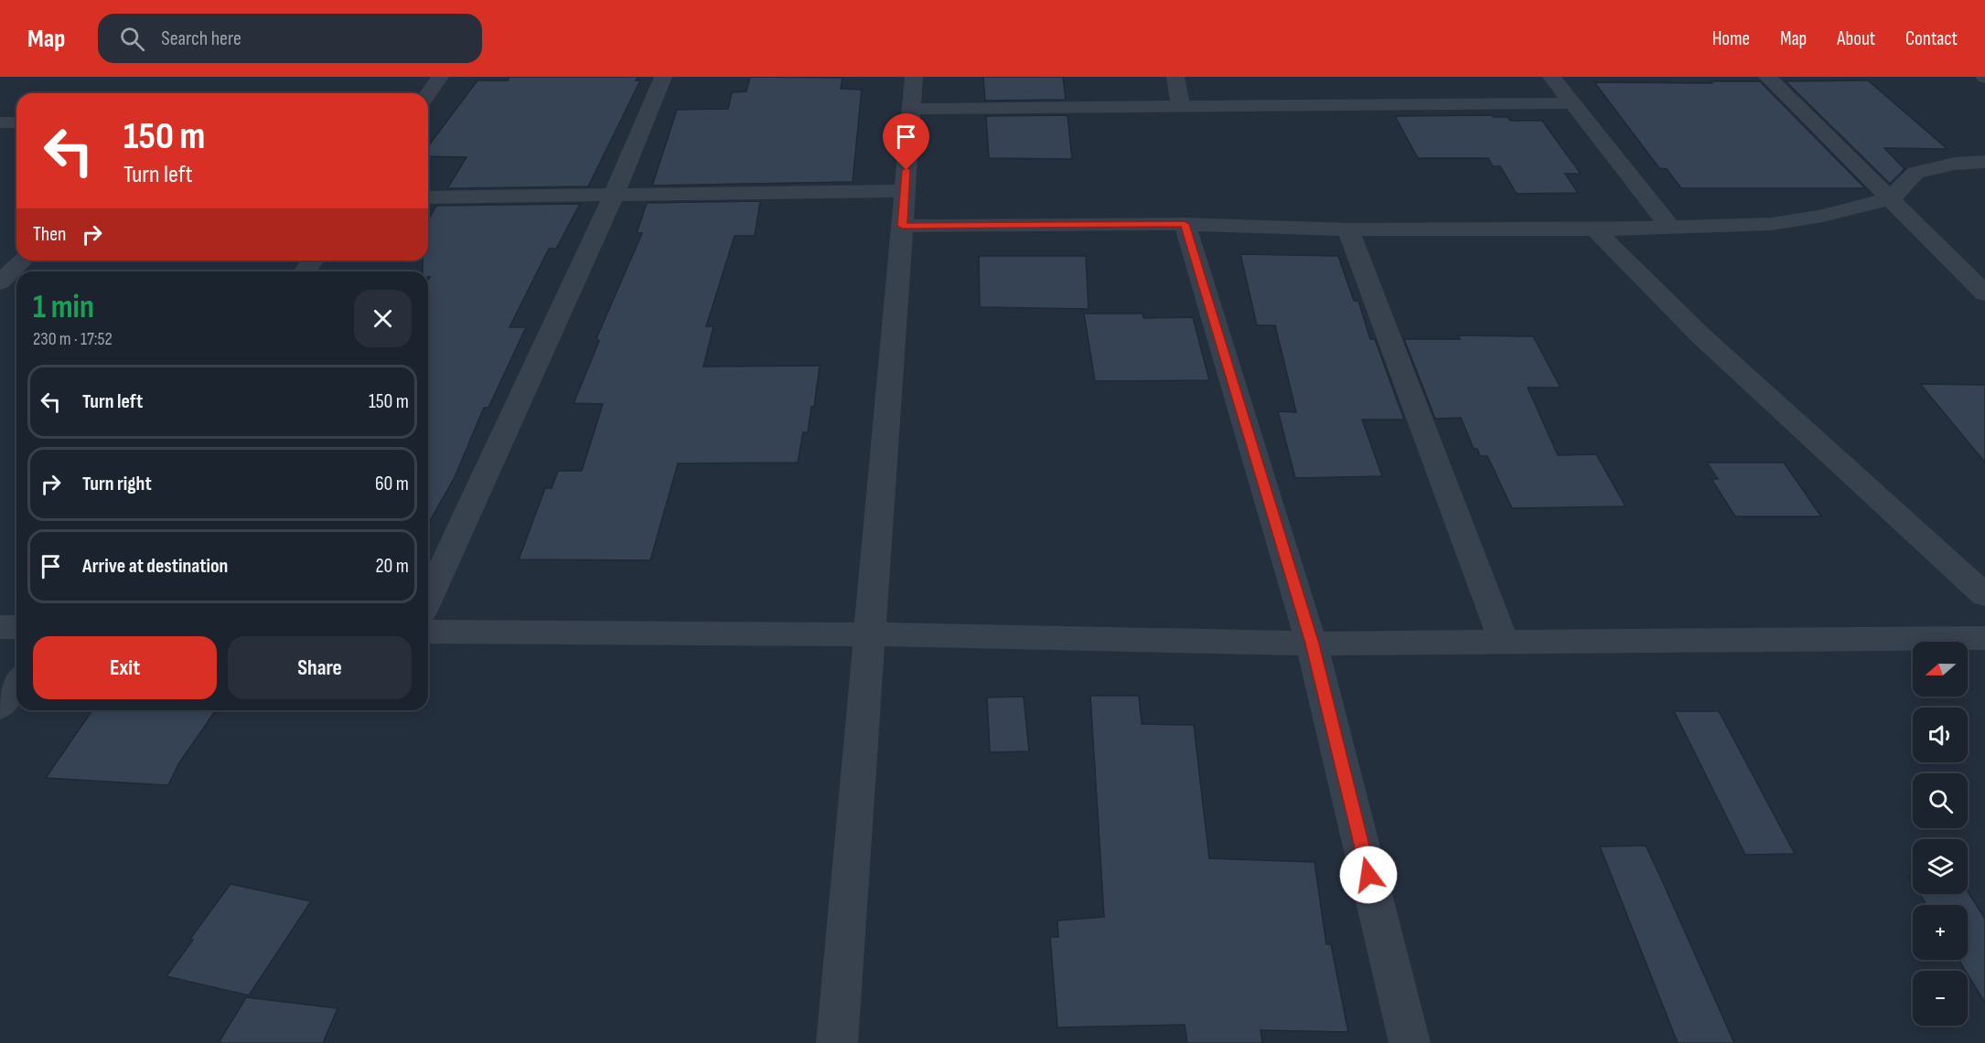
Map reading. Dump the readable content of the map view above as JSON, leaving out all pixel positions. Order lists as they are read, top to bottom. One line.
{"north":"left","page":{"header":"Map","search":"Search here","nav":["Home","Map","About","Contact"],"turn":["150 m","Turn left"],"then":"Then","heading":["1 min","230 m · 17:52"],"list":[{"name":"Turn left","value":"150 m"},{"name":"Turn right","value":"60 m"},{"name":"Arrive at destination","value":"20 m"}],"buttons":["Exit","Share"],"map_buttons":["+","−"]}}
